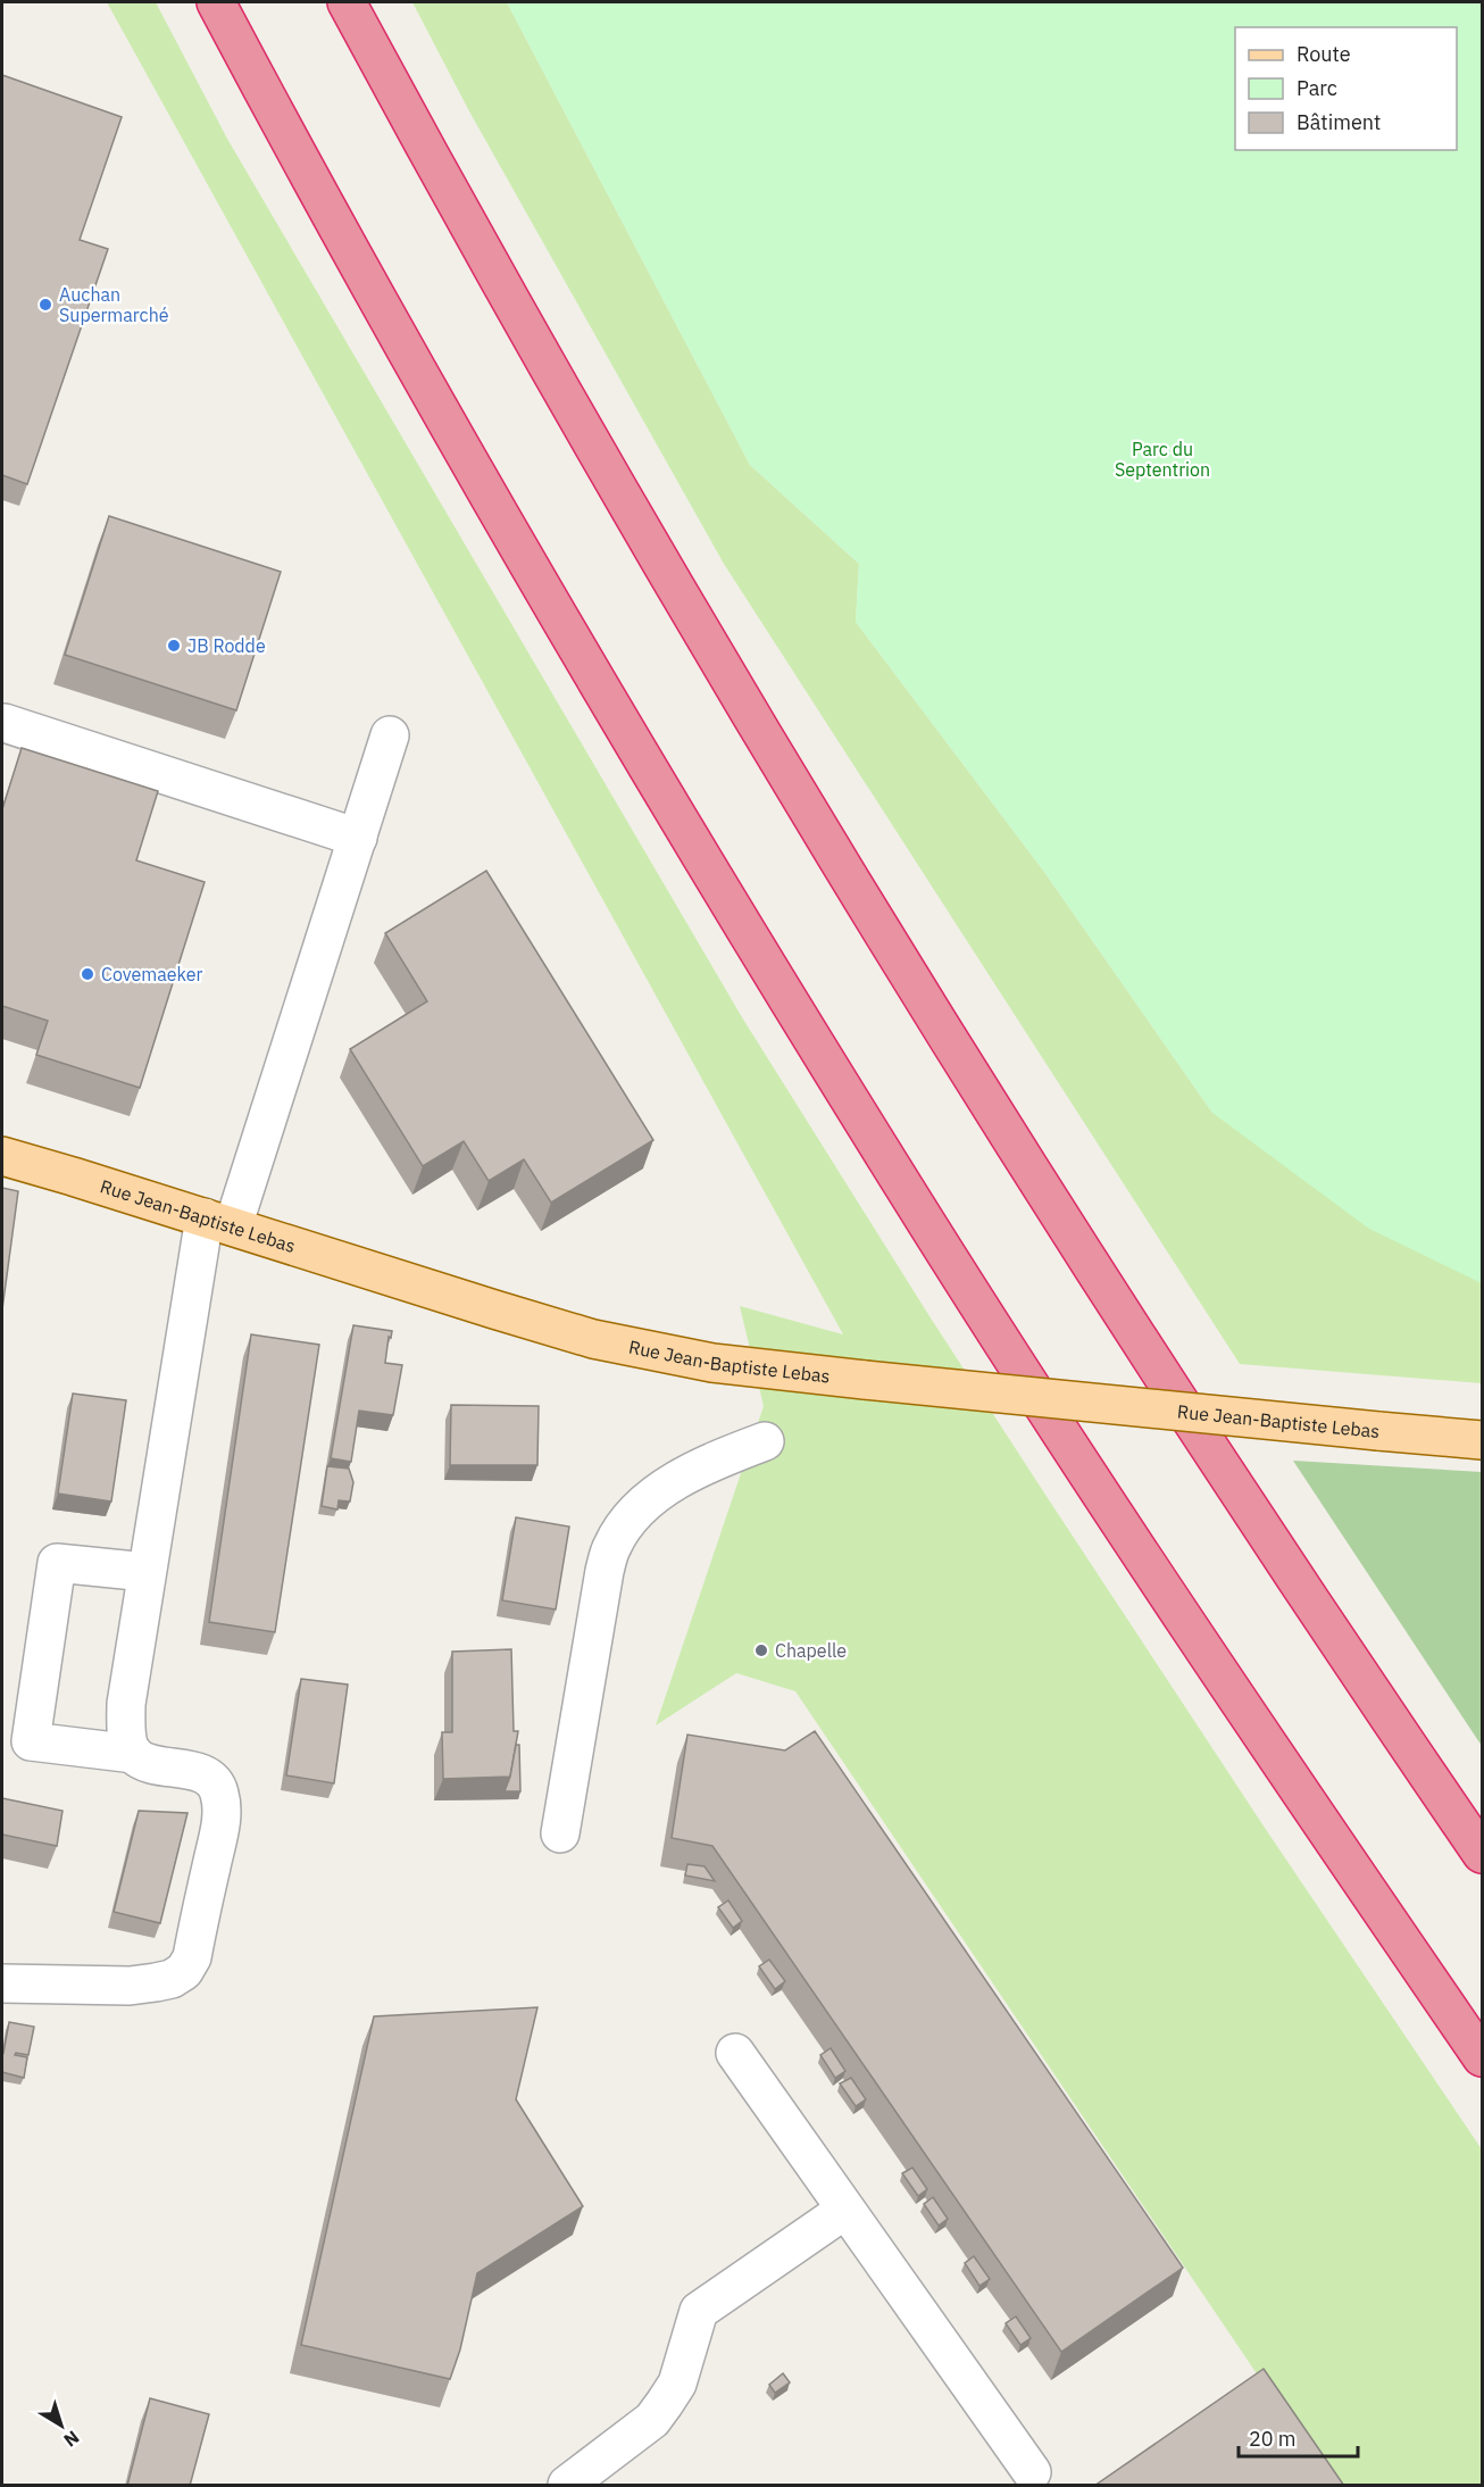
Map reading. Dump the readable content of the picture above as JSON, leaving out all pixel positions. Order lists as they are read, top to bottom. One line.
{"streets":{"main road":["Rue Jean-Baptiste Lebas"]},"parks":["Parc du Septentrion"],"places":["Auchan Supermarché","JB Rodde","Covemaeker","Chapelle"],"legend":["Route","Parc","Bâtiment"],"scale_bar":"20 m","north":"bottom right"}
